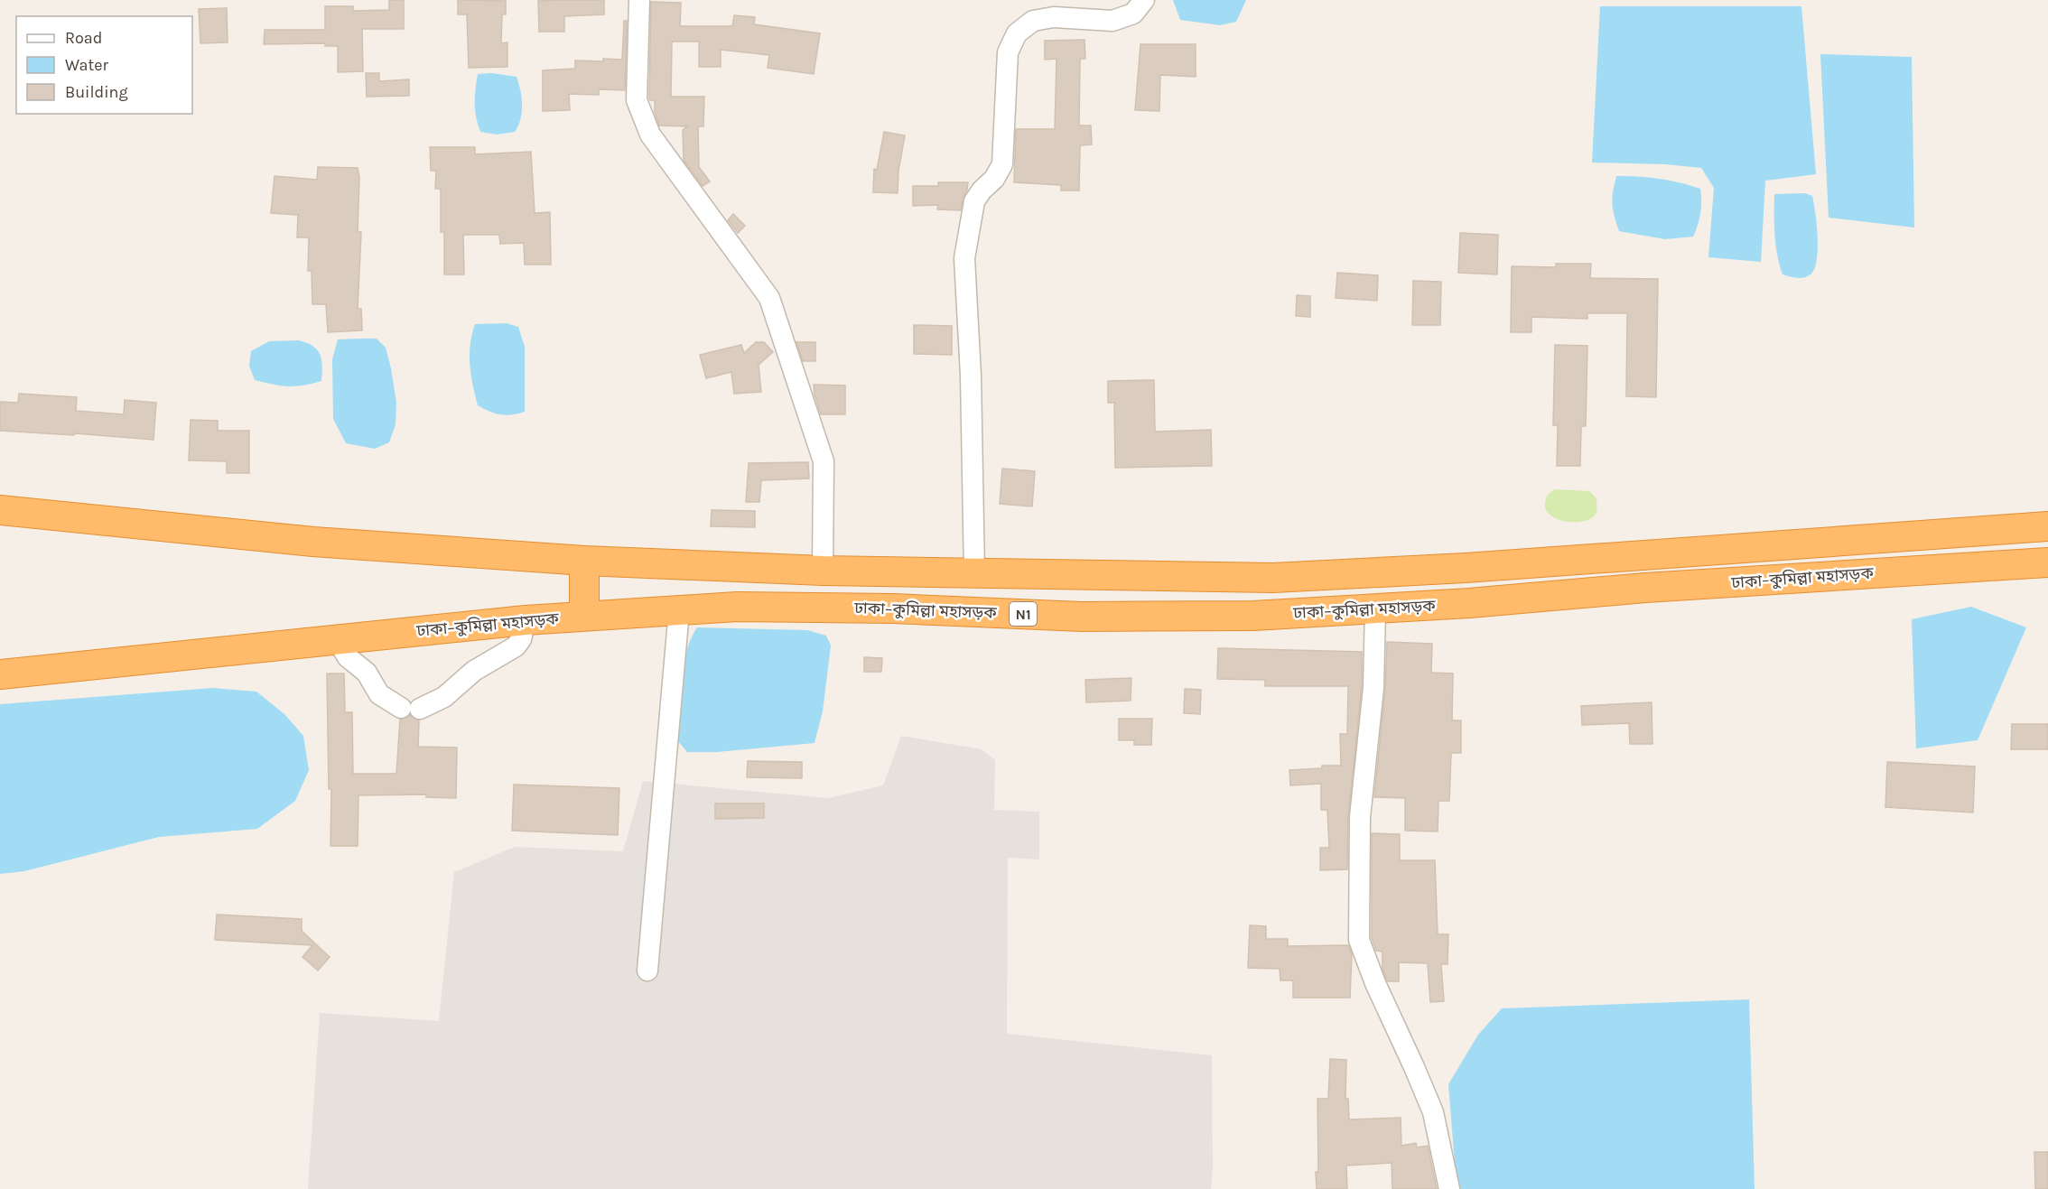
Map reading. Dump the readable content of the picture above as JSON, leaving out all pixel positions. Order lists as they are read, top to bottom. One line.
{"streets":{"highway":["ঢাকা–কুমিল্লা মহাসড়ক","N1"]},"legend":["Road","Water","Building"]}
